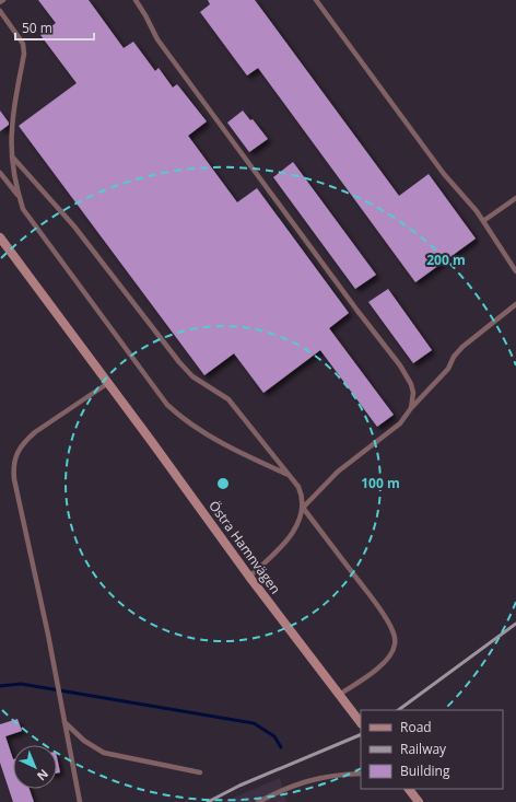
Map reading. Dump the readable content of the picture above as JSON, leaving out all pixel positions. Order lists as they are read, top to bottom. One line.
{"streets":{"street":["Östra Hamnvägen"]},"legend":["Road","Railway","Building"],"scale_bar":"50 m","north":"bottom right","rings":["200 m","100 m"]}
